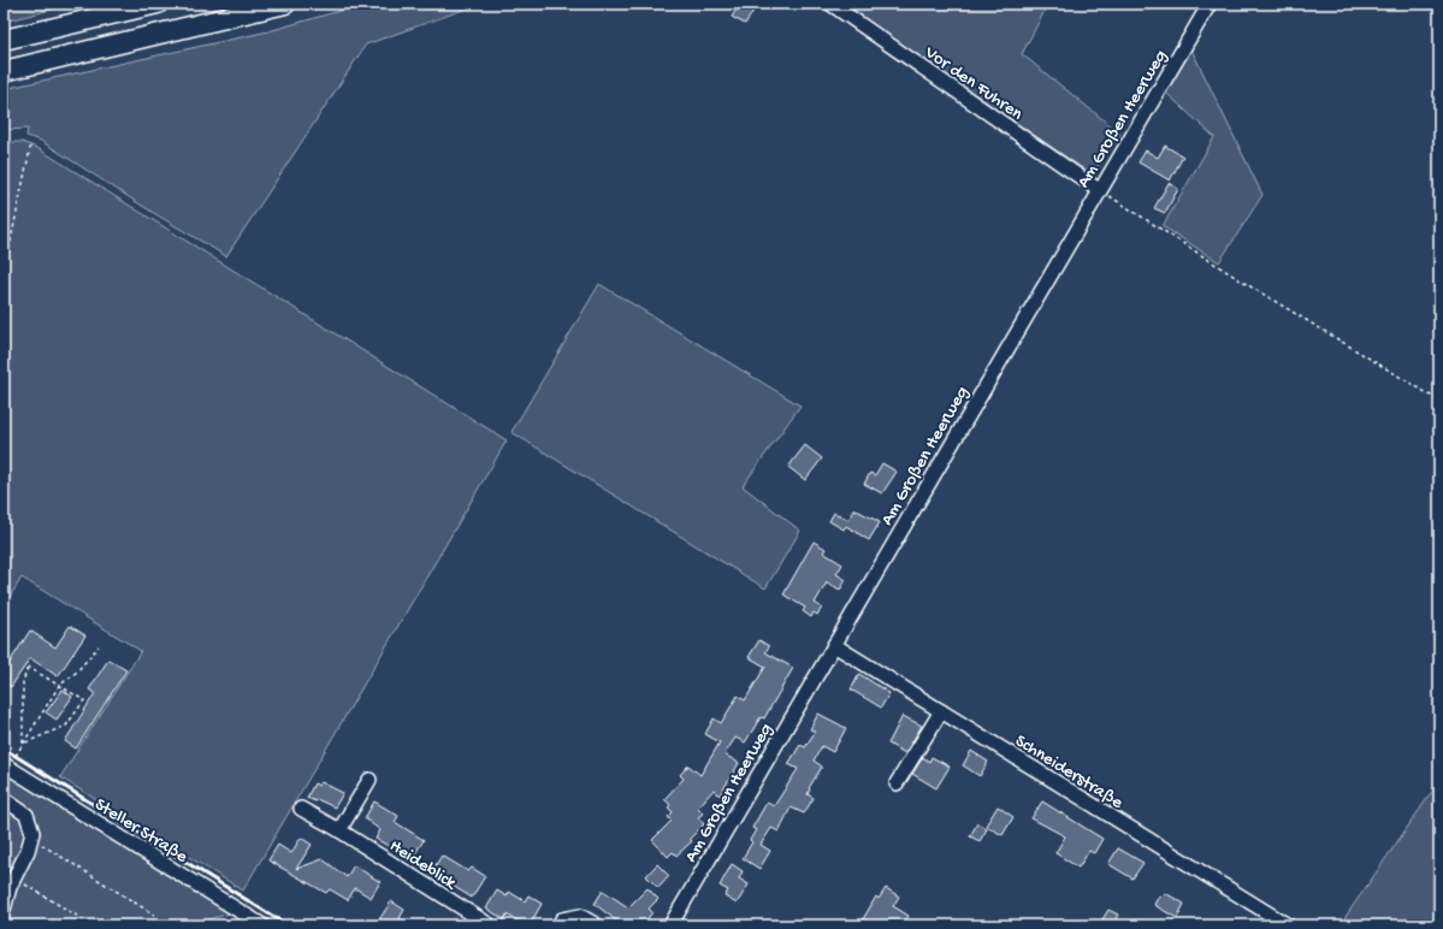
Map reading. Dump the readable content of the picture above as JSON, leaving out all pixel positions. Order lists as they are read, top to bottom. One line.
{"streets":{"street":["Vor den Fuhren","Am Großen Heerweg","Schneiderstraße","Steller Straße","Heideblick"]},"crossings":[["Vor den Fuhren","Am Großen Heerweg"],["Am Großen Heerweg","Schneiderstraße"]]}
